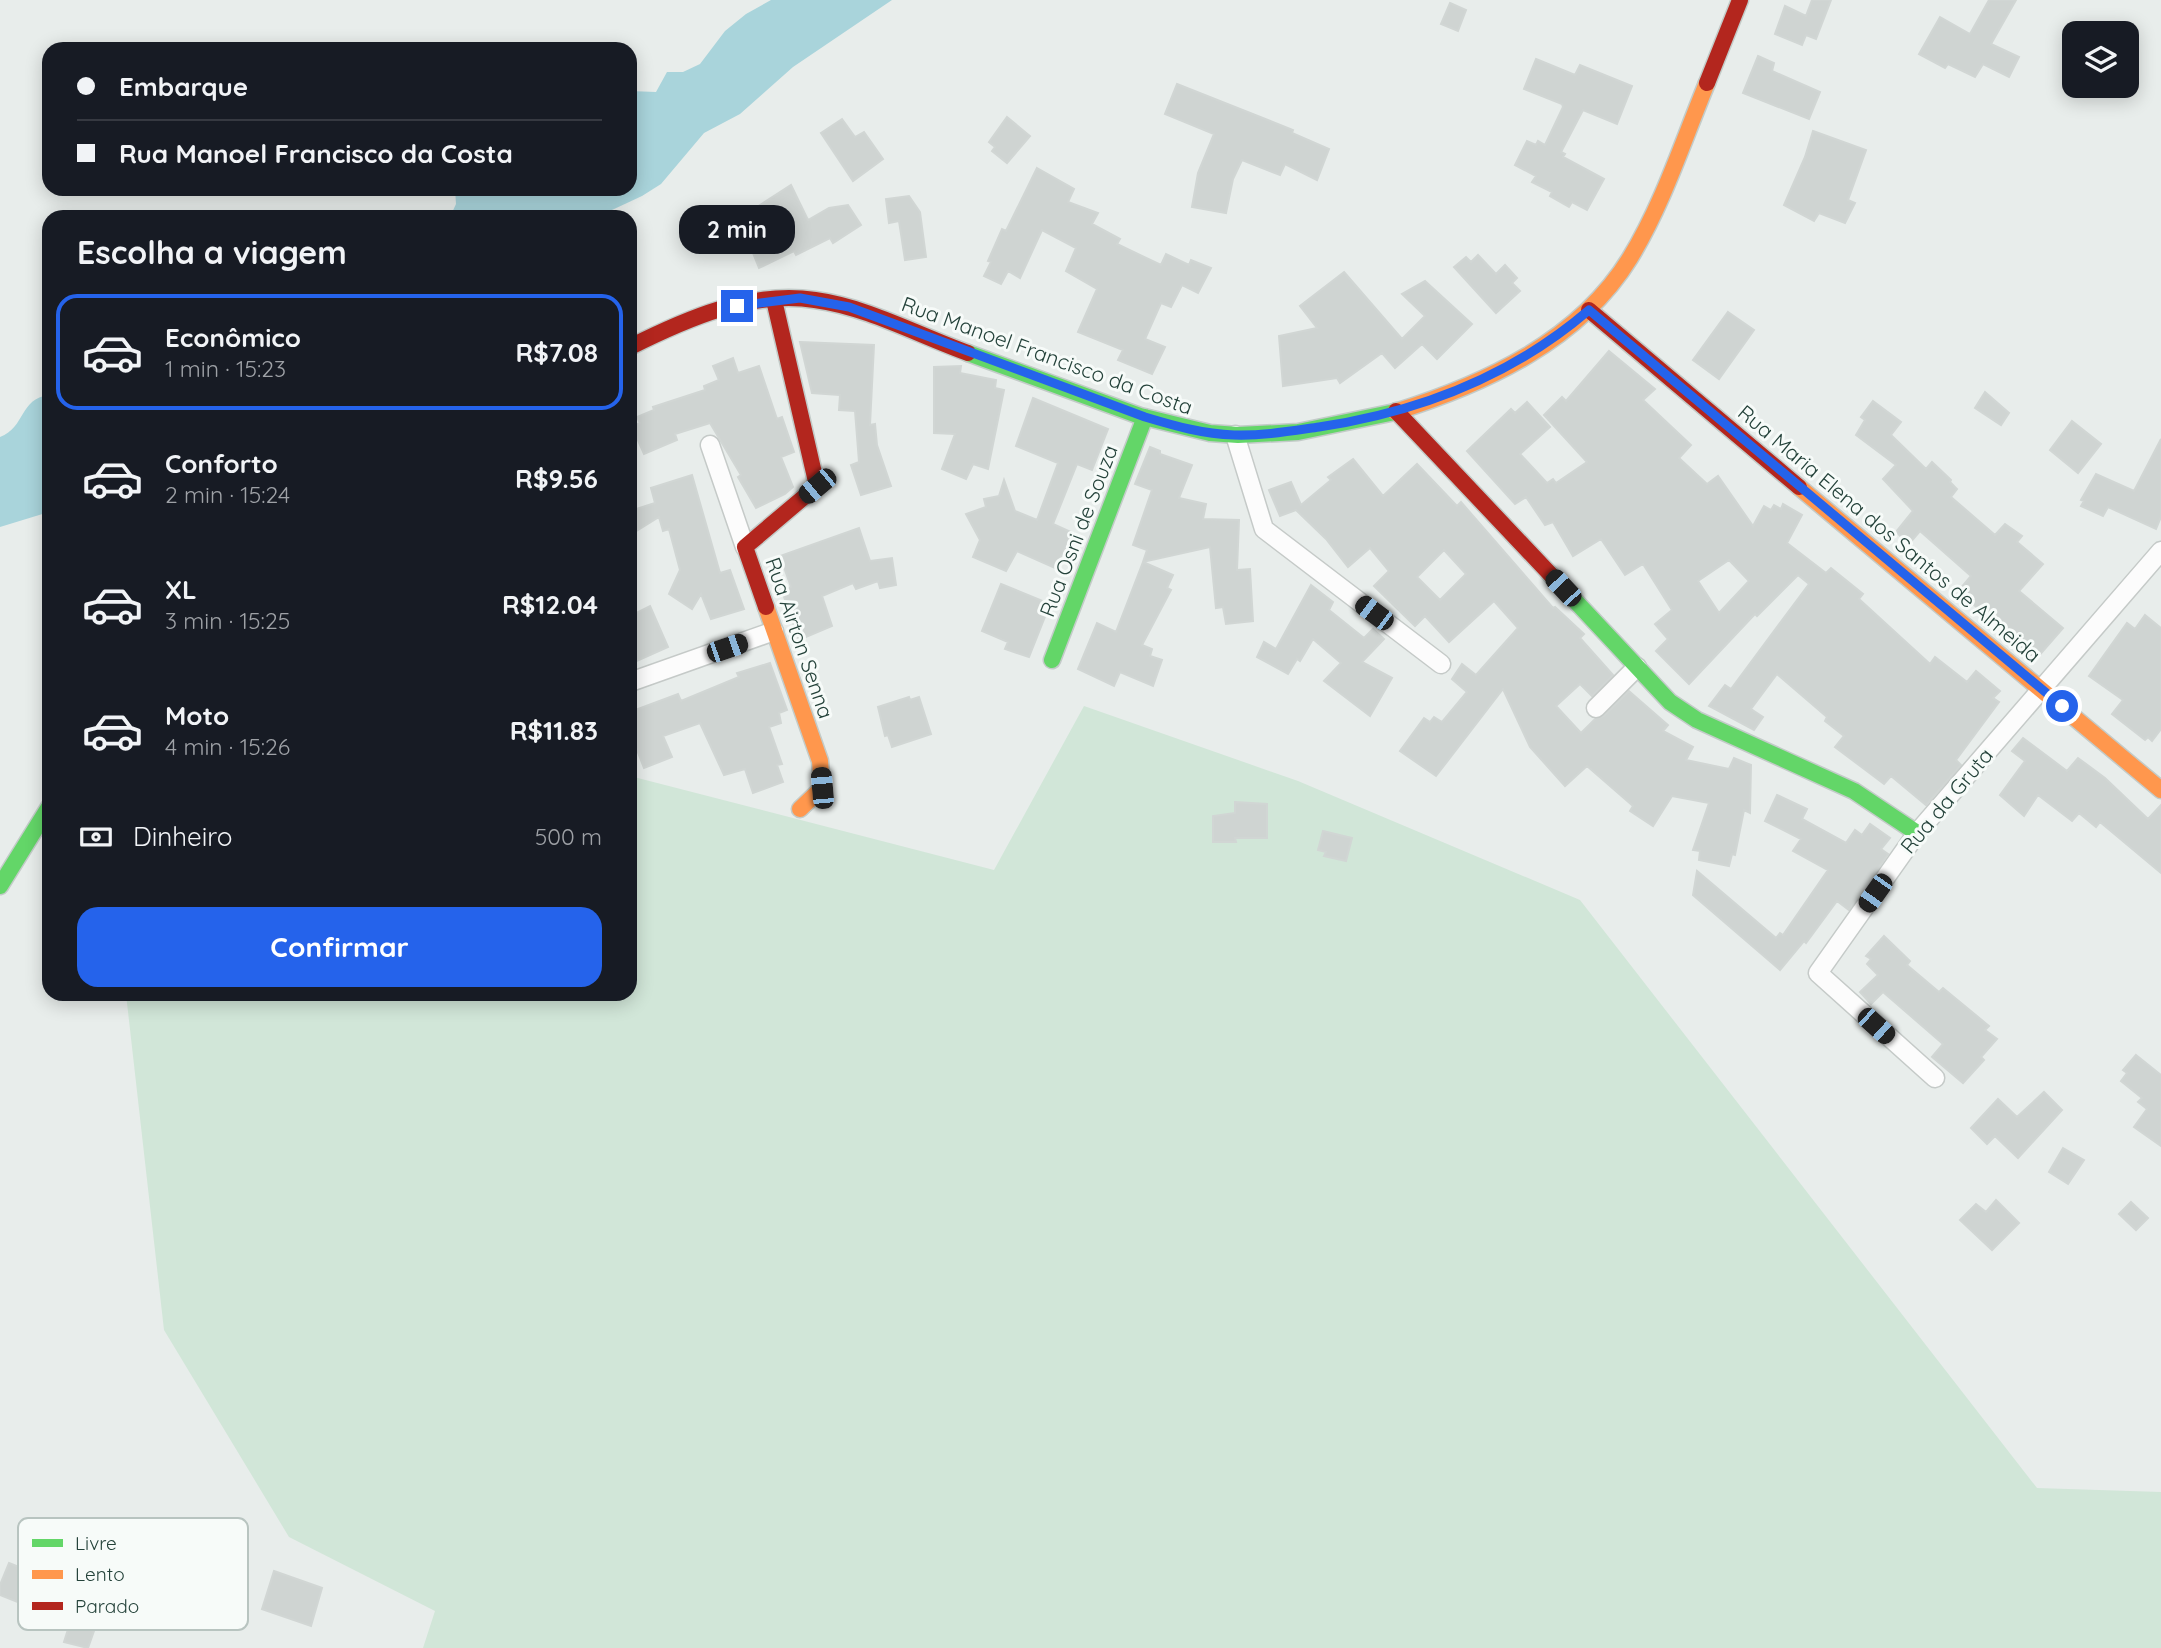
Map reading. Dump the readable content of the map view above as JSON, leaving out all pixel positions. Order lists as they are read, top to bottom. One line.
{"streets":{"street":["Rua Manoel Francisco da Costa","Rua Osni de Souza","Rua Maria Elena dos Santos de Almeida","Rua Airton Senna","Rua da Gruta"]},"crossings":[["Rua Manoel Francisco da Costa","Rua Osni de Souza"],["Rua Manoel Francisco da Costa","Rua Maria Elena dos Santos de Almeida"],["Rua Manoel Francisco da Costa","Rua Airton Senna"],["Rua Maria Elena dos Santos de Almeida","Rua da Gruta"]],"legend":["Livre","Lento","Parado"],"page":{"banner":["Embarque","Rua Manoel Francisco da Costa"],"bubble":"2 min","heading":"Escolha a viagem","list":[{"name":"Econômico","note":"1 min · 15:23","value":"R$7.08"},{"name":"Conforto","note":"2 min · 15:24","value":"R$9.56"},{"name":"XL","note":"3 min · 15:25","value":"R$12.04"},{"name":"Moto","note":"4 min · 15:26","value":"R$11.83"}],"pay":["Dinheiro","500 m"],"buttons":"Confirmar"}}
